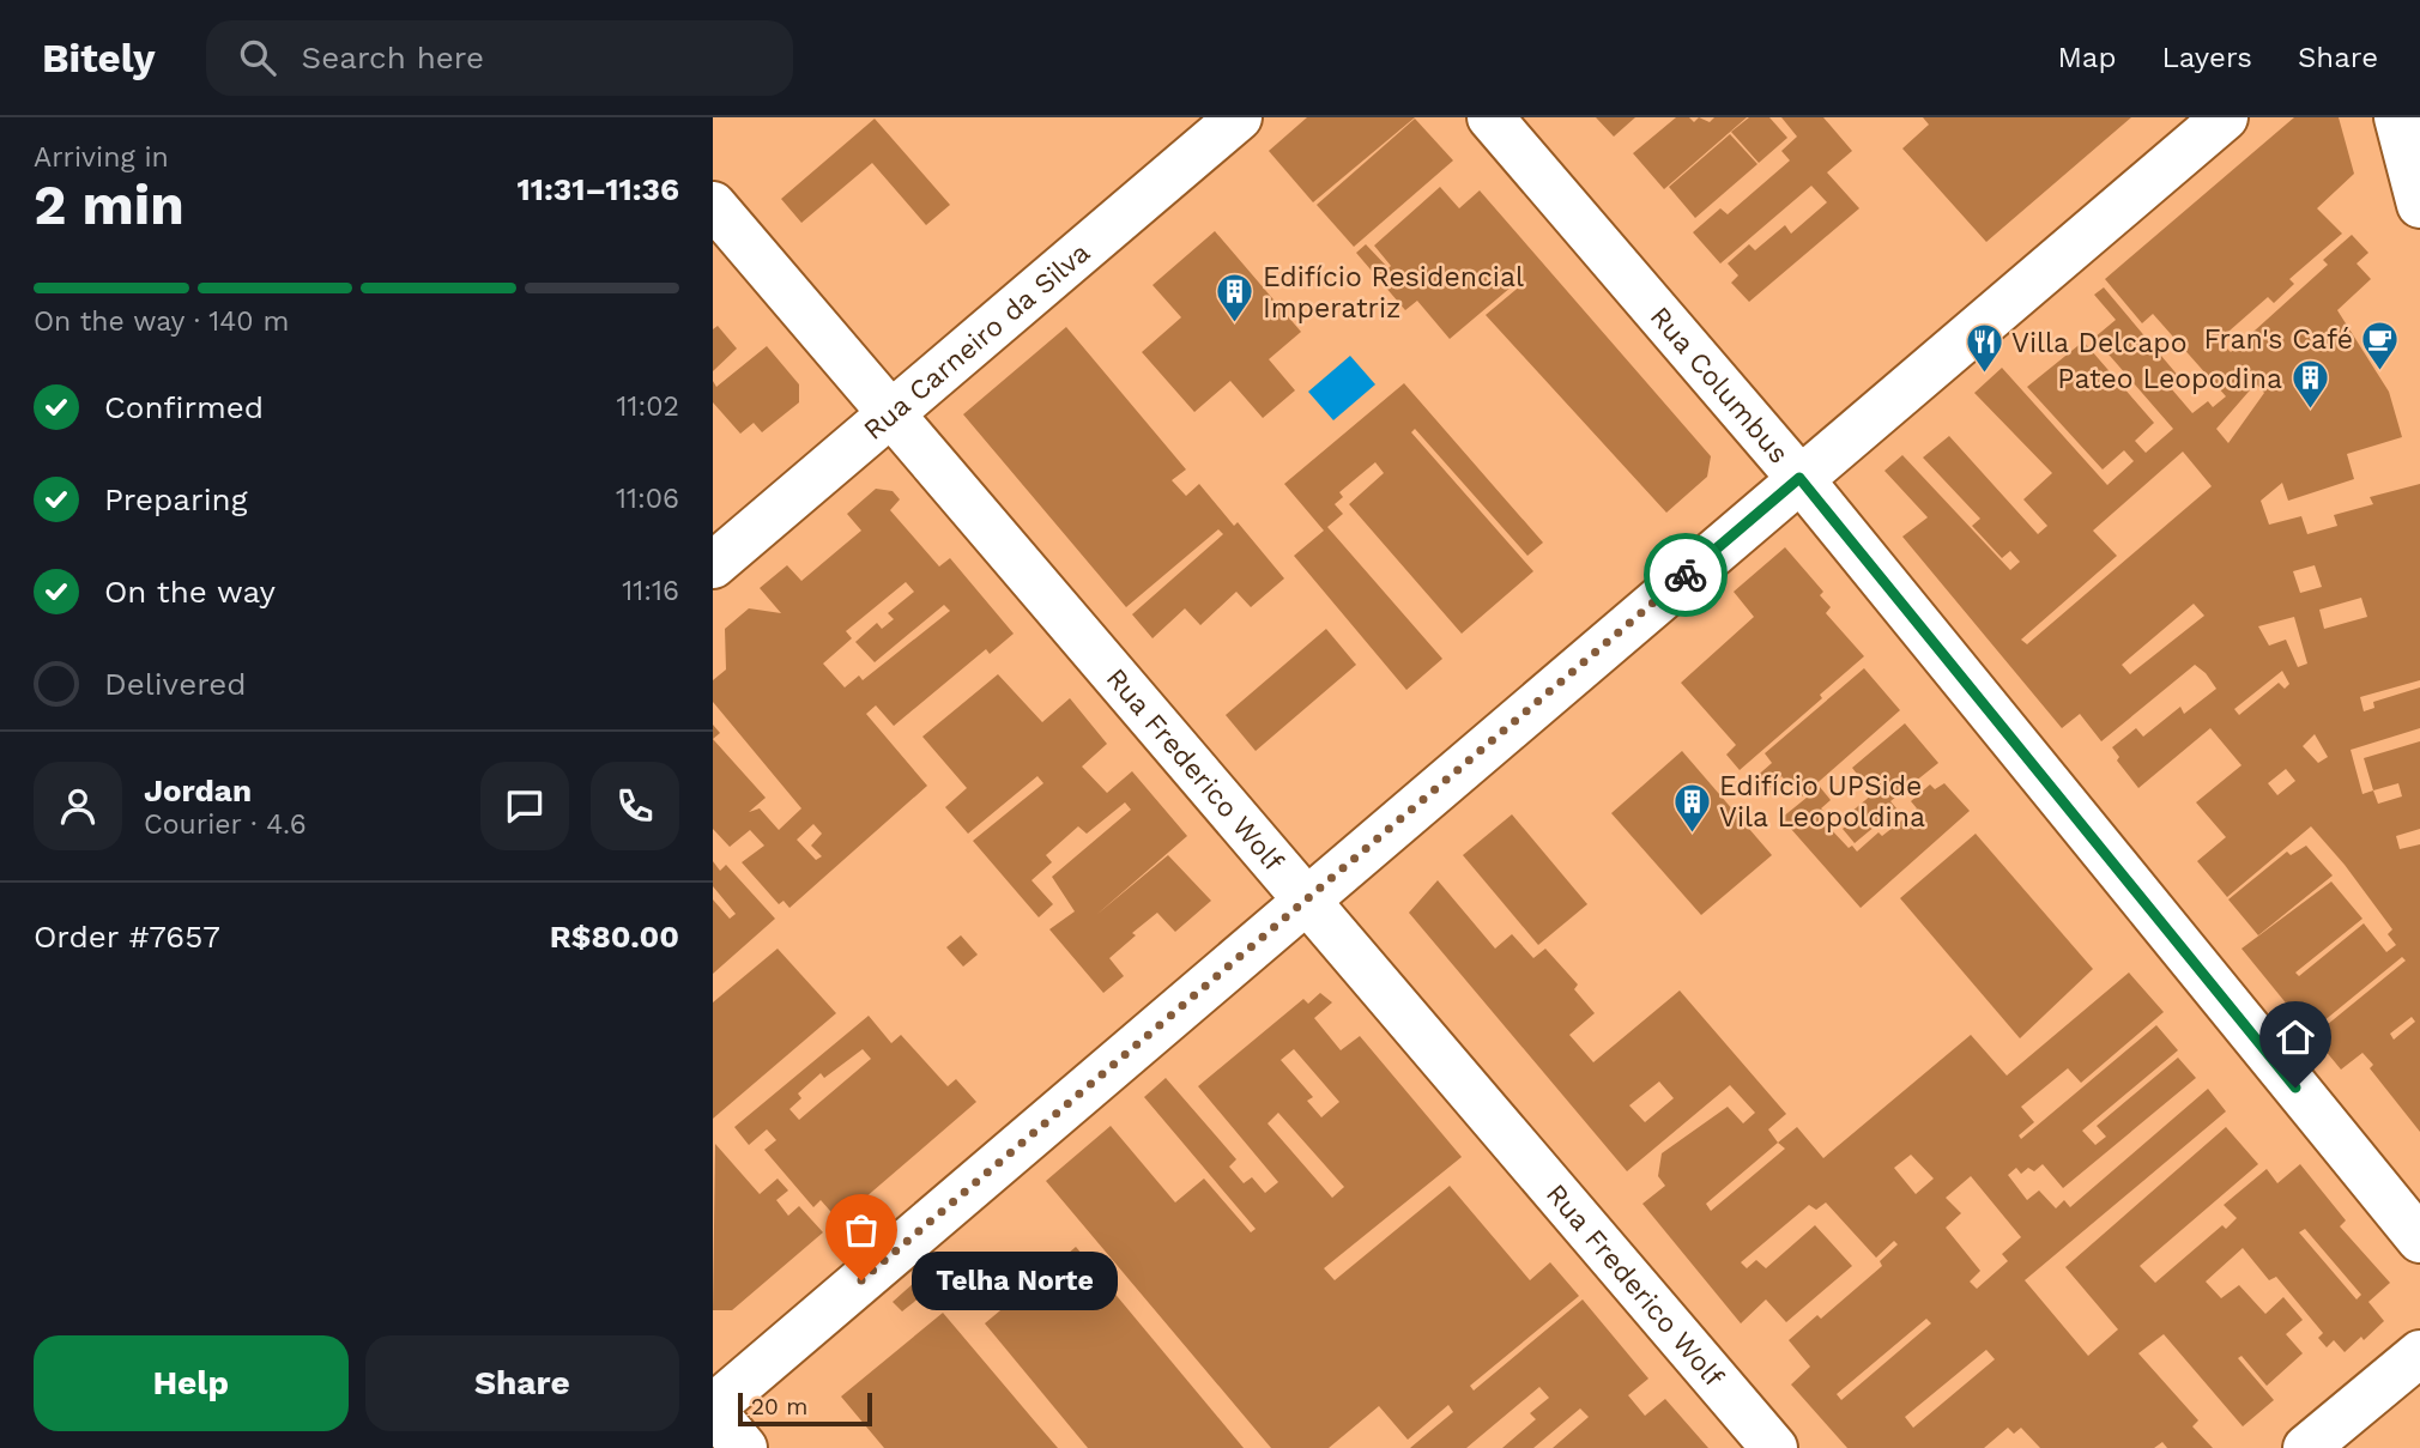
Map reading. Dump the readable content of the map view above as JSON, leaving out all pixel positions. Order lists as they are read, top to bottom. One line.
{"streets":{"street":["Rua Carneiro da Silva","Rua Columbus","Rua Frederico Wolf"]},"crossings":[["Rua Carneiro da Silva","Rua Frederico Wolf"]],"places":{"building":["Edifício Residencial Imperatriz","Pateo Leopodina","Edifício UPSide Vila Leopoldina"],"cafe":["Fran's Café"],"restaurant":["Villa Delcapo"],"other":["Telha Norte"]},"scale_bar":"20 m","page":{"header":"Bitely","search":"Search here","nav":["Map","Layers","Share"],"heading":["2 min","Arriving in","11:31–11:36"],"panel":["Jordan","Courier · 4.6","Order #7657","R$80.00"],"bar":"On the way · 140 m","list":[["Confirmed","11:02"],["Preparing","11:06"],["On the way","11:16"],"Delivered"],"bubble":"Telha Norte","buttons":["Help","Share"],"scale":"20 m"}}
